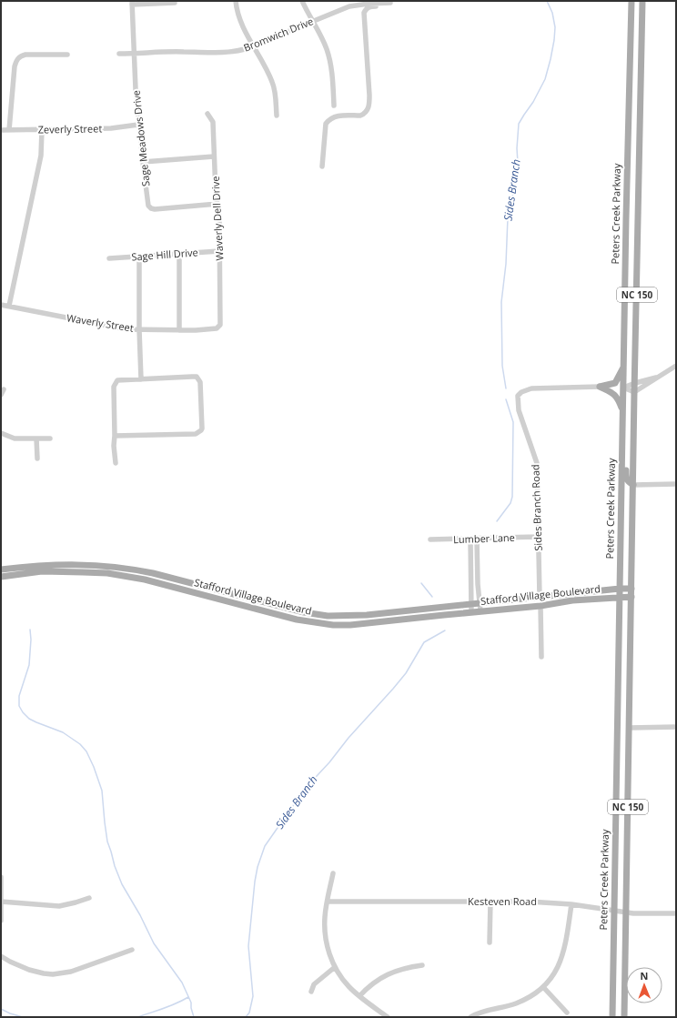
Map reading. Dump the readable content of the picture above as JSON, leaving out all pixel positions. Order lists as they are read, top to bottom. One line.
{"streets":{"main road":["Peters Creek Parkway","NC 150","Stafford Village Boulevard"],"street":["Bromwich Drive","Zeverly Street","Sage Meadows Drive","Waverly Dell Drive","Sage Hill Drive","Waverly Street","Sides Branch Road","Lumber Lane","Kesteven Road"]},"crossings":[["Bromwich Drive","Sage Meadows Drive"],["Zeverly Street","Sage Meadows Drive"],["Sage Meadows Drive","Waverly Dell Drive"],["Peters Creek Parkway","Stafford Village Boulevard"],["Peters Creek Parkway","Kesteven Road"],["Waverly Dell Drive","Sage Hill Drive"],["Waverly Dell Drive","Waverly Street"],["NC 150","Stafford Village Boulevard"],["NC 150","Kesteven Road"],["Sides Branch Road","Lumber Lane"],["Sides Branch Road","Stafford Village Boulevard"]],"water":["Sides Branch"],"north":"top"}
